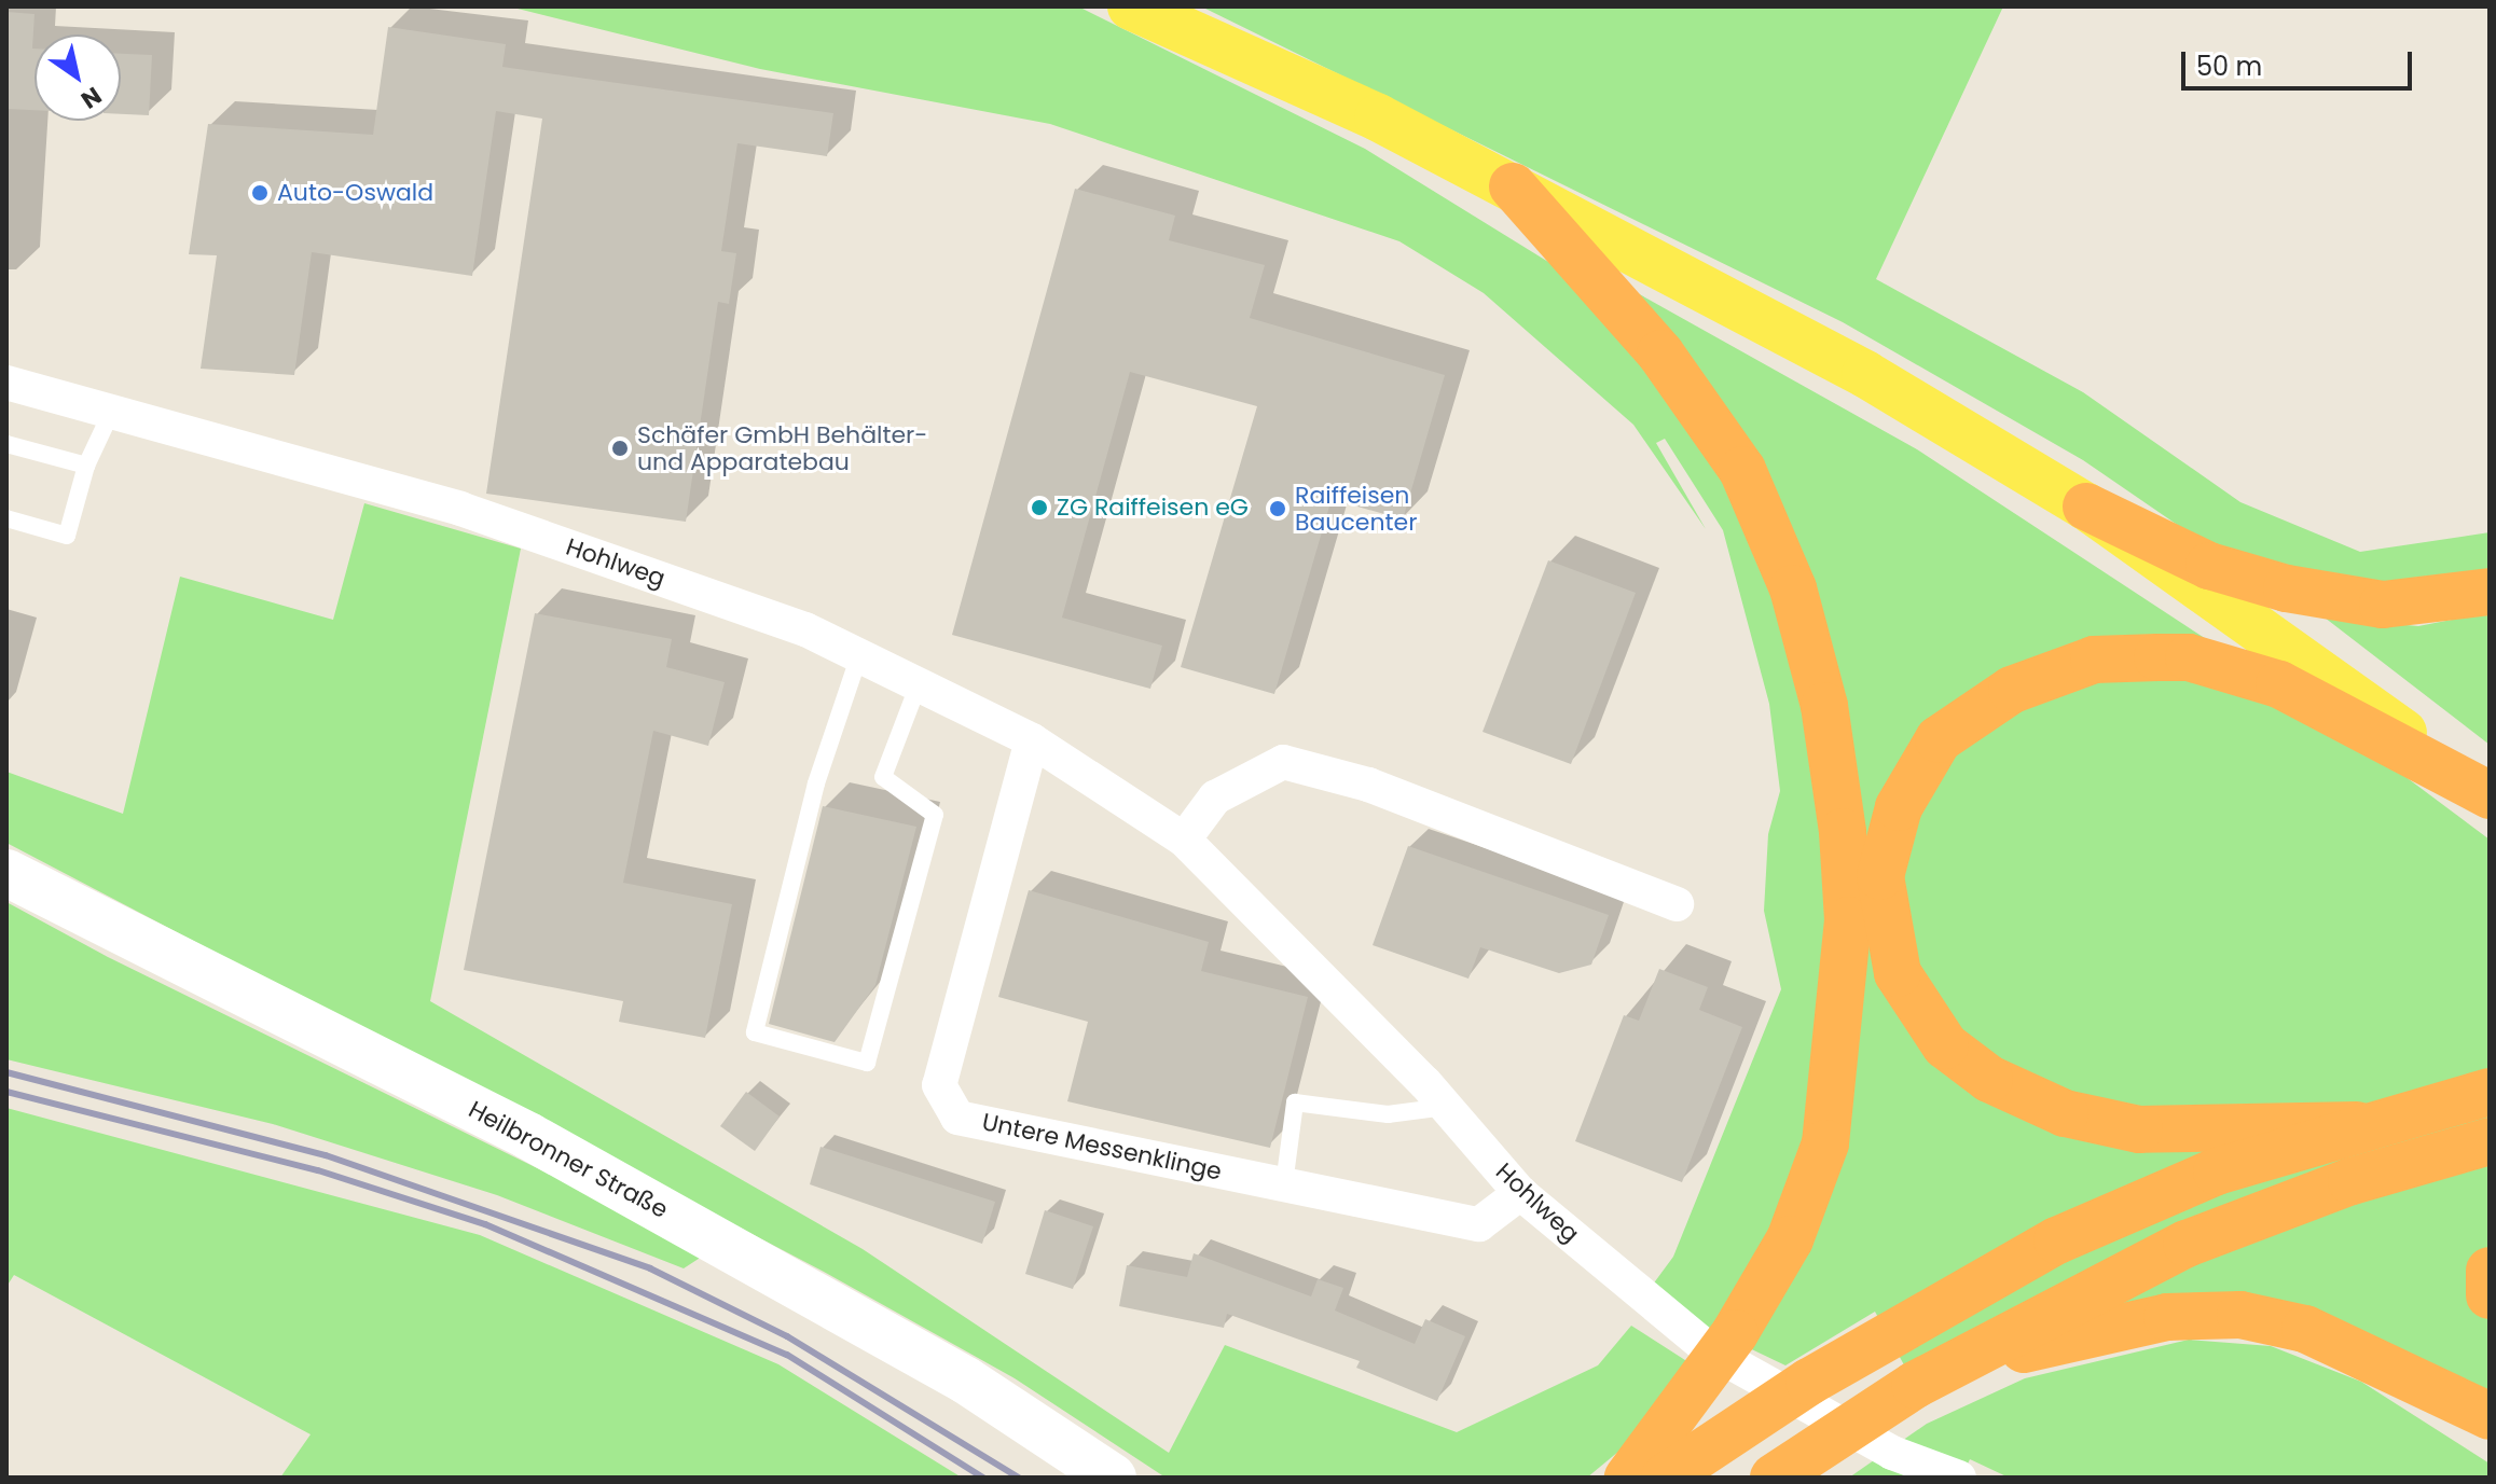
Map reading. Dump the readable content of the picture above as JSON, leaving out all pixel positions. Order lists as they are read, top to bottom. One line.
{"streets":{"street":["Hohlweg","Untere Messenklinge","Heilbronner Straße"]},"crossings":[["Hohlweg","Untere Messenklinge"]],"places":["Auto-Oswald","Schäfer GmbH Behälter- und Apparatebau","ZG Raiffeisen eG","Raiffeisen Baucenter"],"scale_bar":"50 m","north":"bottom right"}
